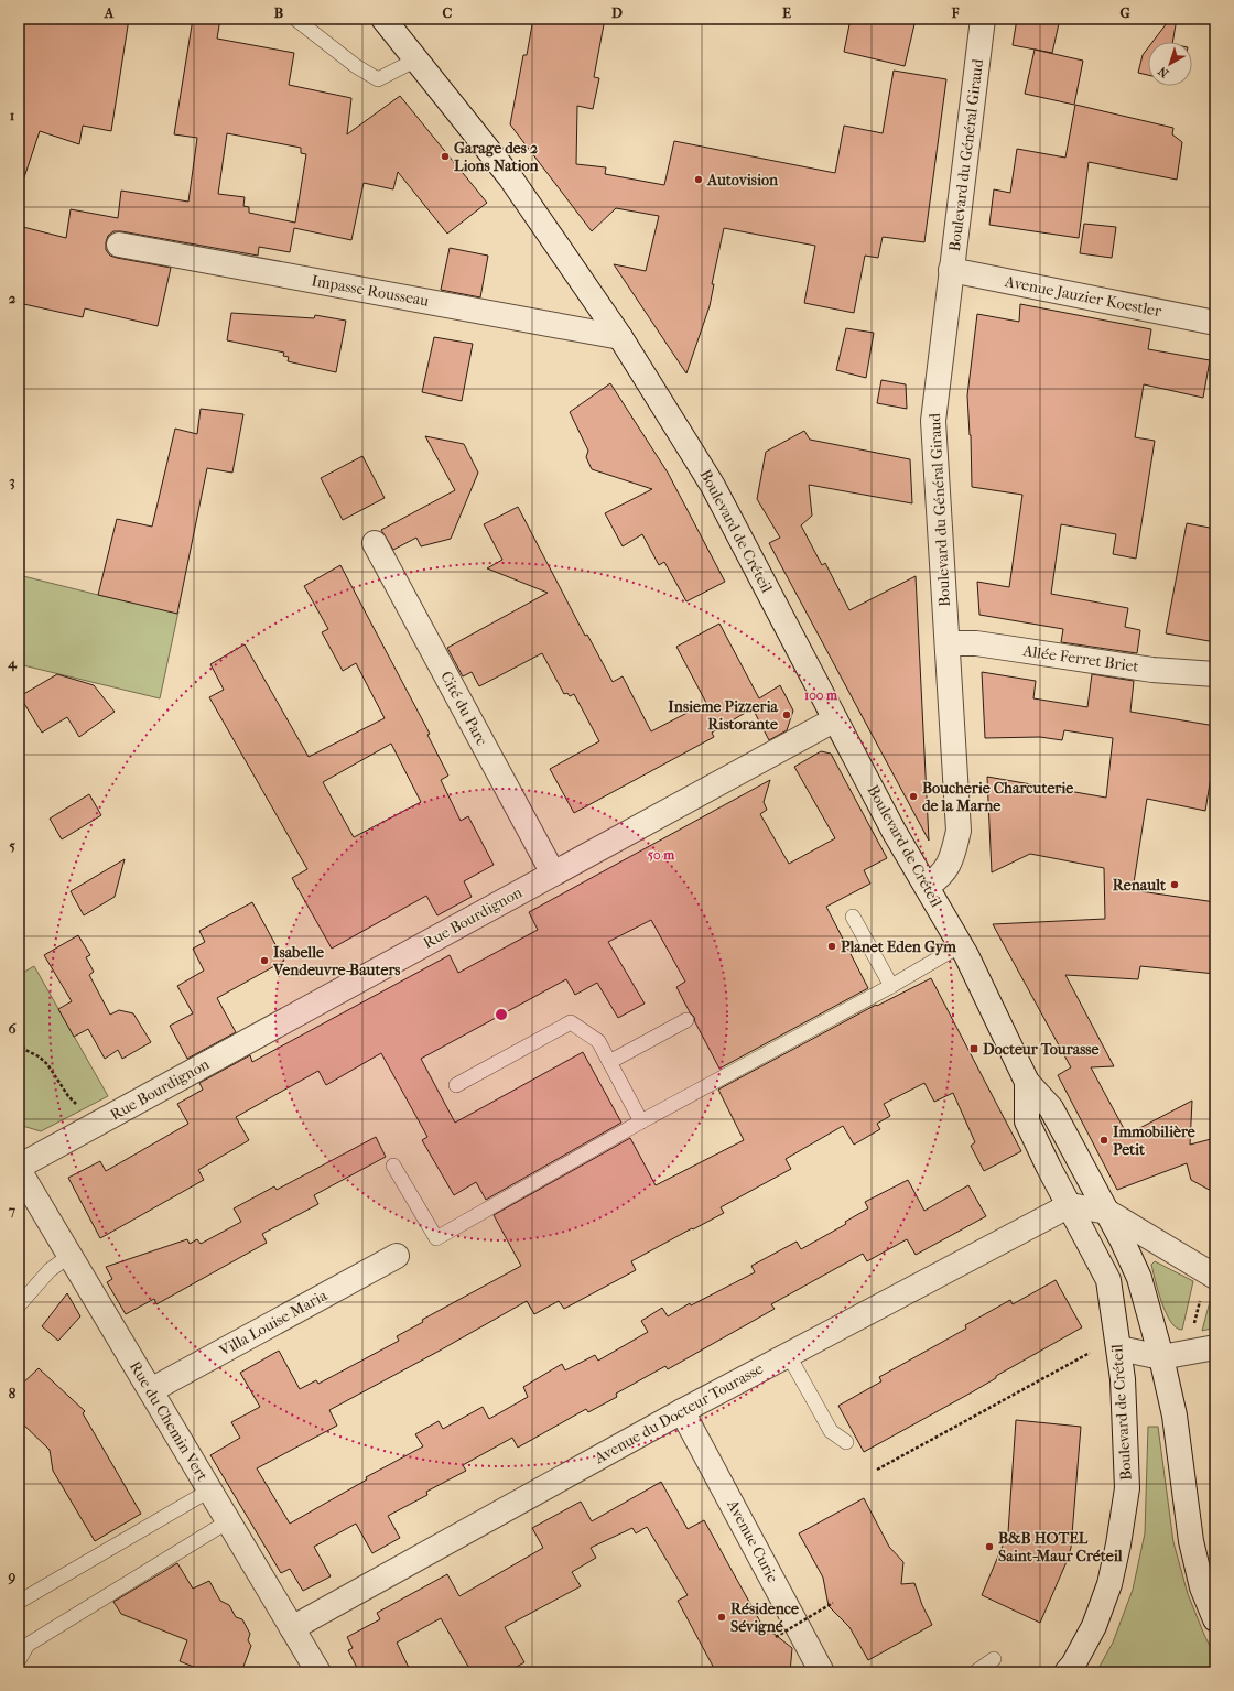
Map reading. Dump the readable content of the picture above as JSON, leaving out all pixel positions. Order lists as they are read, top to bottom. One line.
{"streets":{"street":["Boulevard du Général Giraud","Impasse Rousseau","Avenue Jauzier Koestler","Boulevard de Créteil","Allée Ferret Briet","Cité du Parc","Rue Bourdignon","Villa Louise Maria","Avenue du Docteur Tourasse","Rue du Chemin Vert","Avenue Curie"]},"crossings":[["Boulevard du Général Giraud","Avenue Jauzier Koestler"],["Boulevard du Général Giraud","Boulevard de Créteil"],["Boulevard du Général Giraud","Allée Ferret Briet"],["Impasse Rousseau","Boulevard de Créteil"],["Boulevard de Créteil","Rue Bourdignon"],["Boulevard de Créteil","Avenue du Docteur Tourasse"],["Cité du Parc","Rue Bourdignon"],["Rue Bourdignon","Rue du Chemin Vert"],["Villa Louise Maria","Rue du Chemin Vert"],["Avenue du Docteur Tourasse","Rue du Chemin Vert"],["Avenue du Docteur Tourasse","Avenue Curie"]],"places":{"other":["Garage des 2 Lions Nation","Autovision","Insieme Pizzeria Ristorante","Boucherie Charcuterie de la Marne","Renault","Planet Eden Gym","Isabelle Vendeuvre-Bauters","Immobilière Petit","B&B HOTEL Saint-Maur Créteil","Résidence Sévigné"],"transit":["Docteur Tourasse"]},"north":"bottom left","grid":{"columns":["A","B","C","D","E","F","G"],"rows":["1","2","3","4","5","6","7","8","9"]},"rings":["100 m","50 m"]}
